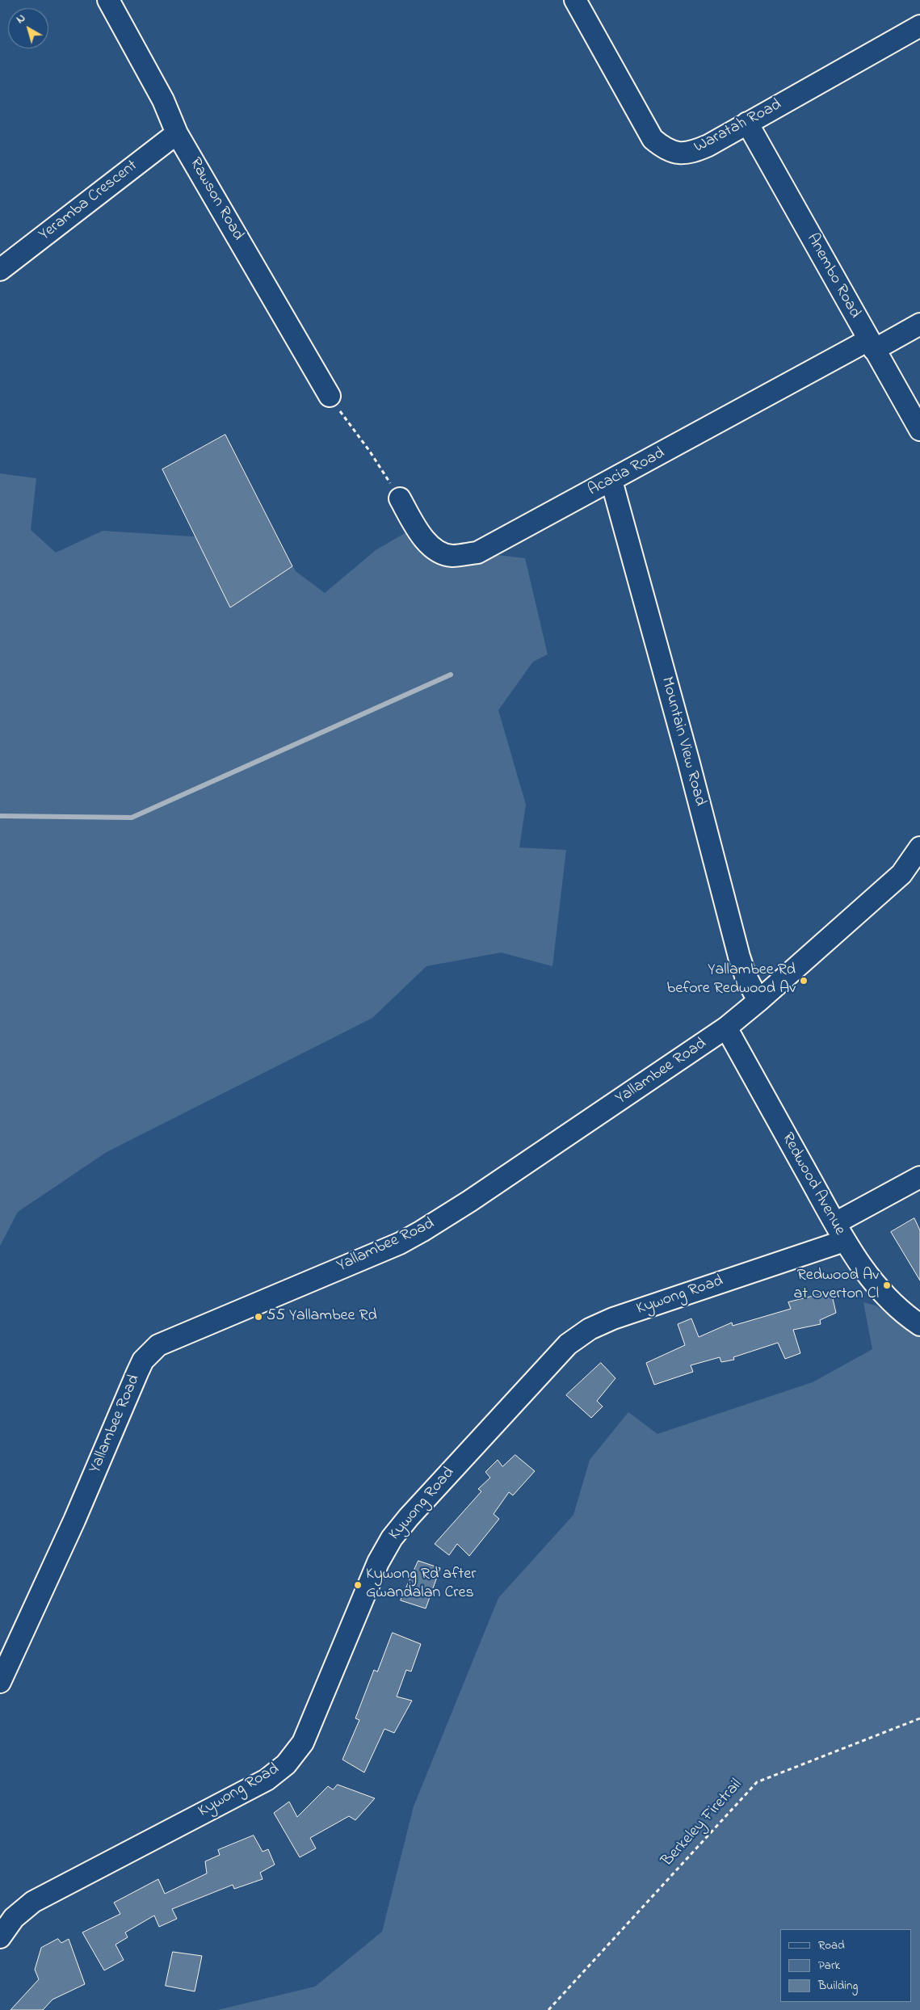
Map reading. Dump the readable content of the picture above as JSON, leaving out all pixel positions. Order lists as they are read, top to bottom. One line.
{"streets":{"street":["Waratah Road","Rawson Road","Yeramba Crescent","Anembo Road","Acacia Road","Mountain View Road","Yallambee Road","Redwood Avenue","Kywong Road"],"path":["Berkeley Firetrail"]},"crossings":[["Waratah Road","Anembo Road"],["Rawson Road","Yeramba Crescent"],["Anembo Road","Acacia Road"],["Acacia Road","Mountain View Road"],["Mountain View Road","Yallambee Road"],["Yallambee Road","Redwood Avenue"],["Redwood Avenue","Kywong Road"]],"places":["Yallambee Rd before Redwood Av","Redwood Av at Overton Cl","55 Yallambee Rd","Kywong Rd after Gwandalan Cres"],"legend":["Road","Park","Building"],"north":"top left"}
